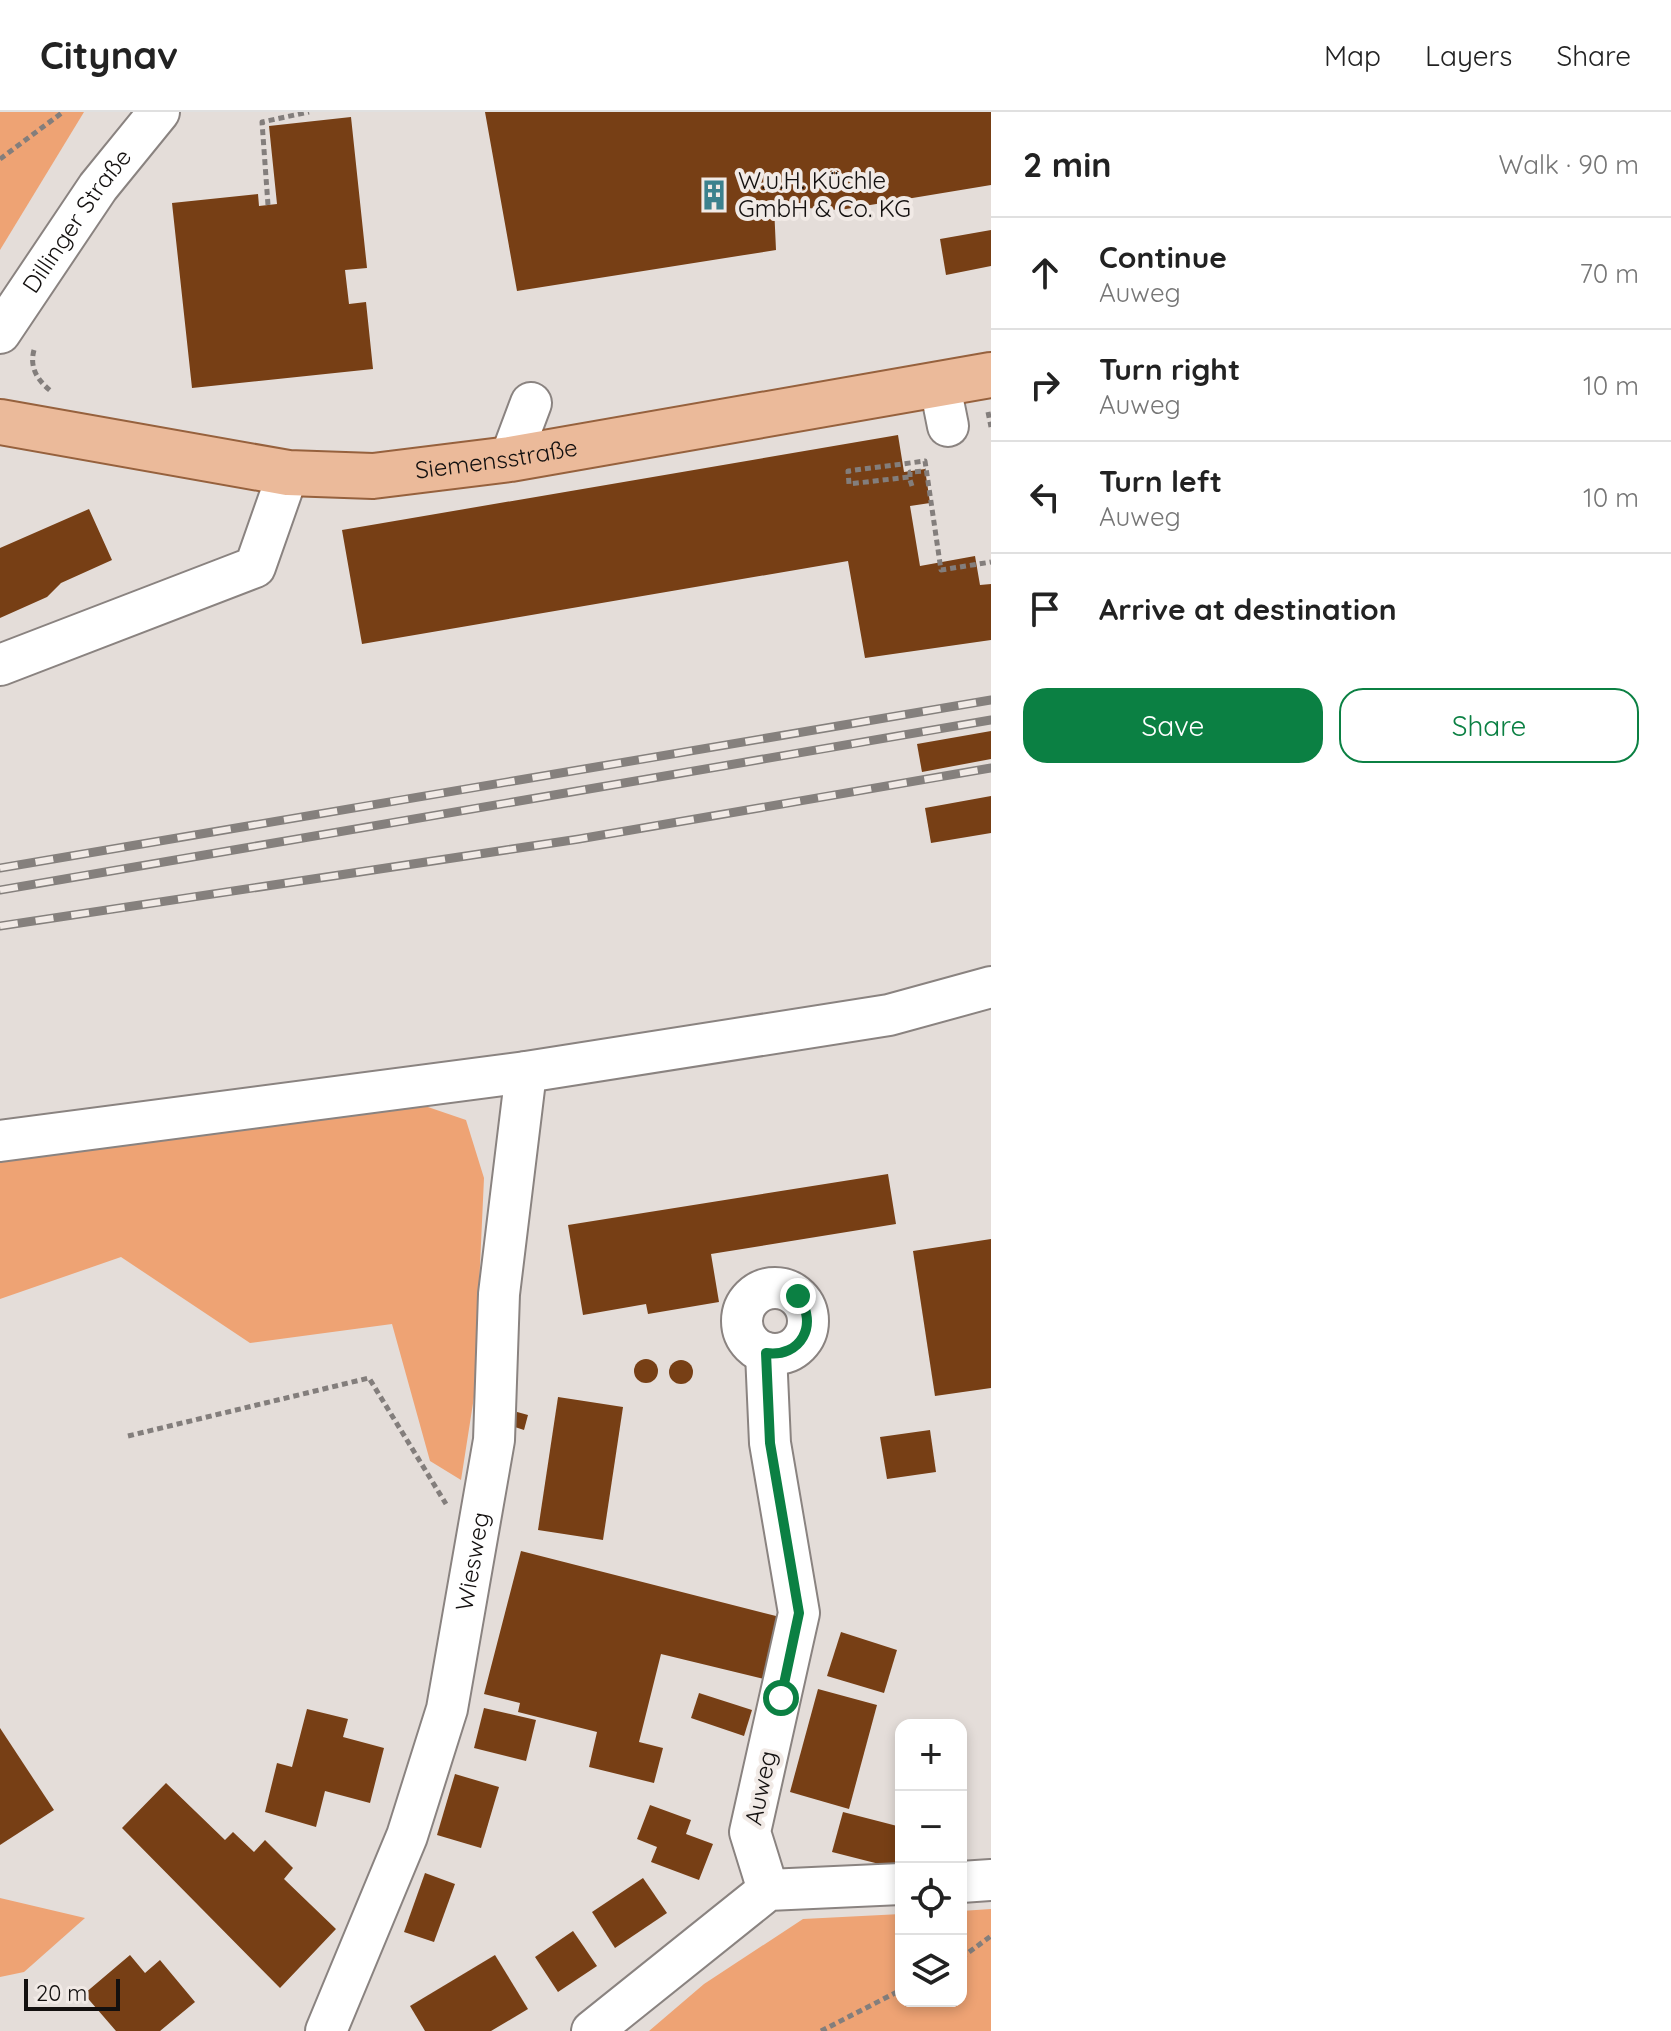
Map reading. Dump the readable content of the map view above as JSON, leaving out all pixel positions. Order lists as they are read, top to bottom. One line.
{"streets":{"main road":["Siemensstraße"],"street":["Dillinger Straße","Wiesweg","Auweg"]},"places":{"building":["W.u.H. Küchle GmbH & Co. KG"]},"scale_bar":"20 m","page":{"header":"Citynav","nav":["Map","Layers","Share"],"heading":["2 min","Walk · 90 m"],"list":[["Continue","Auweg","70 m"],["Turn right","Auweg","10 m"],["Turn left","Auweg","10 m"],"Arrive at destination"],"buttons":["Save","Share"],"map_buttons":["+","−"],"scale":"20 m"}}
